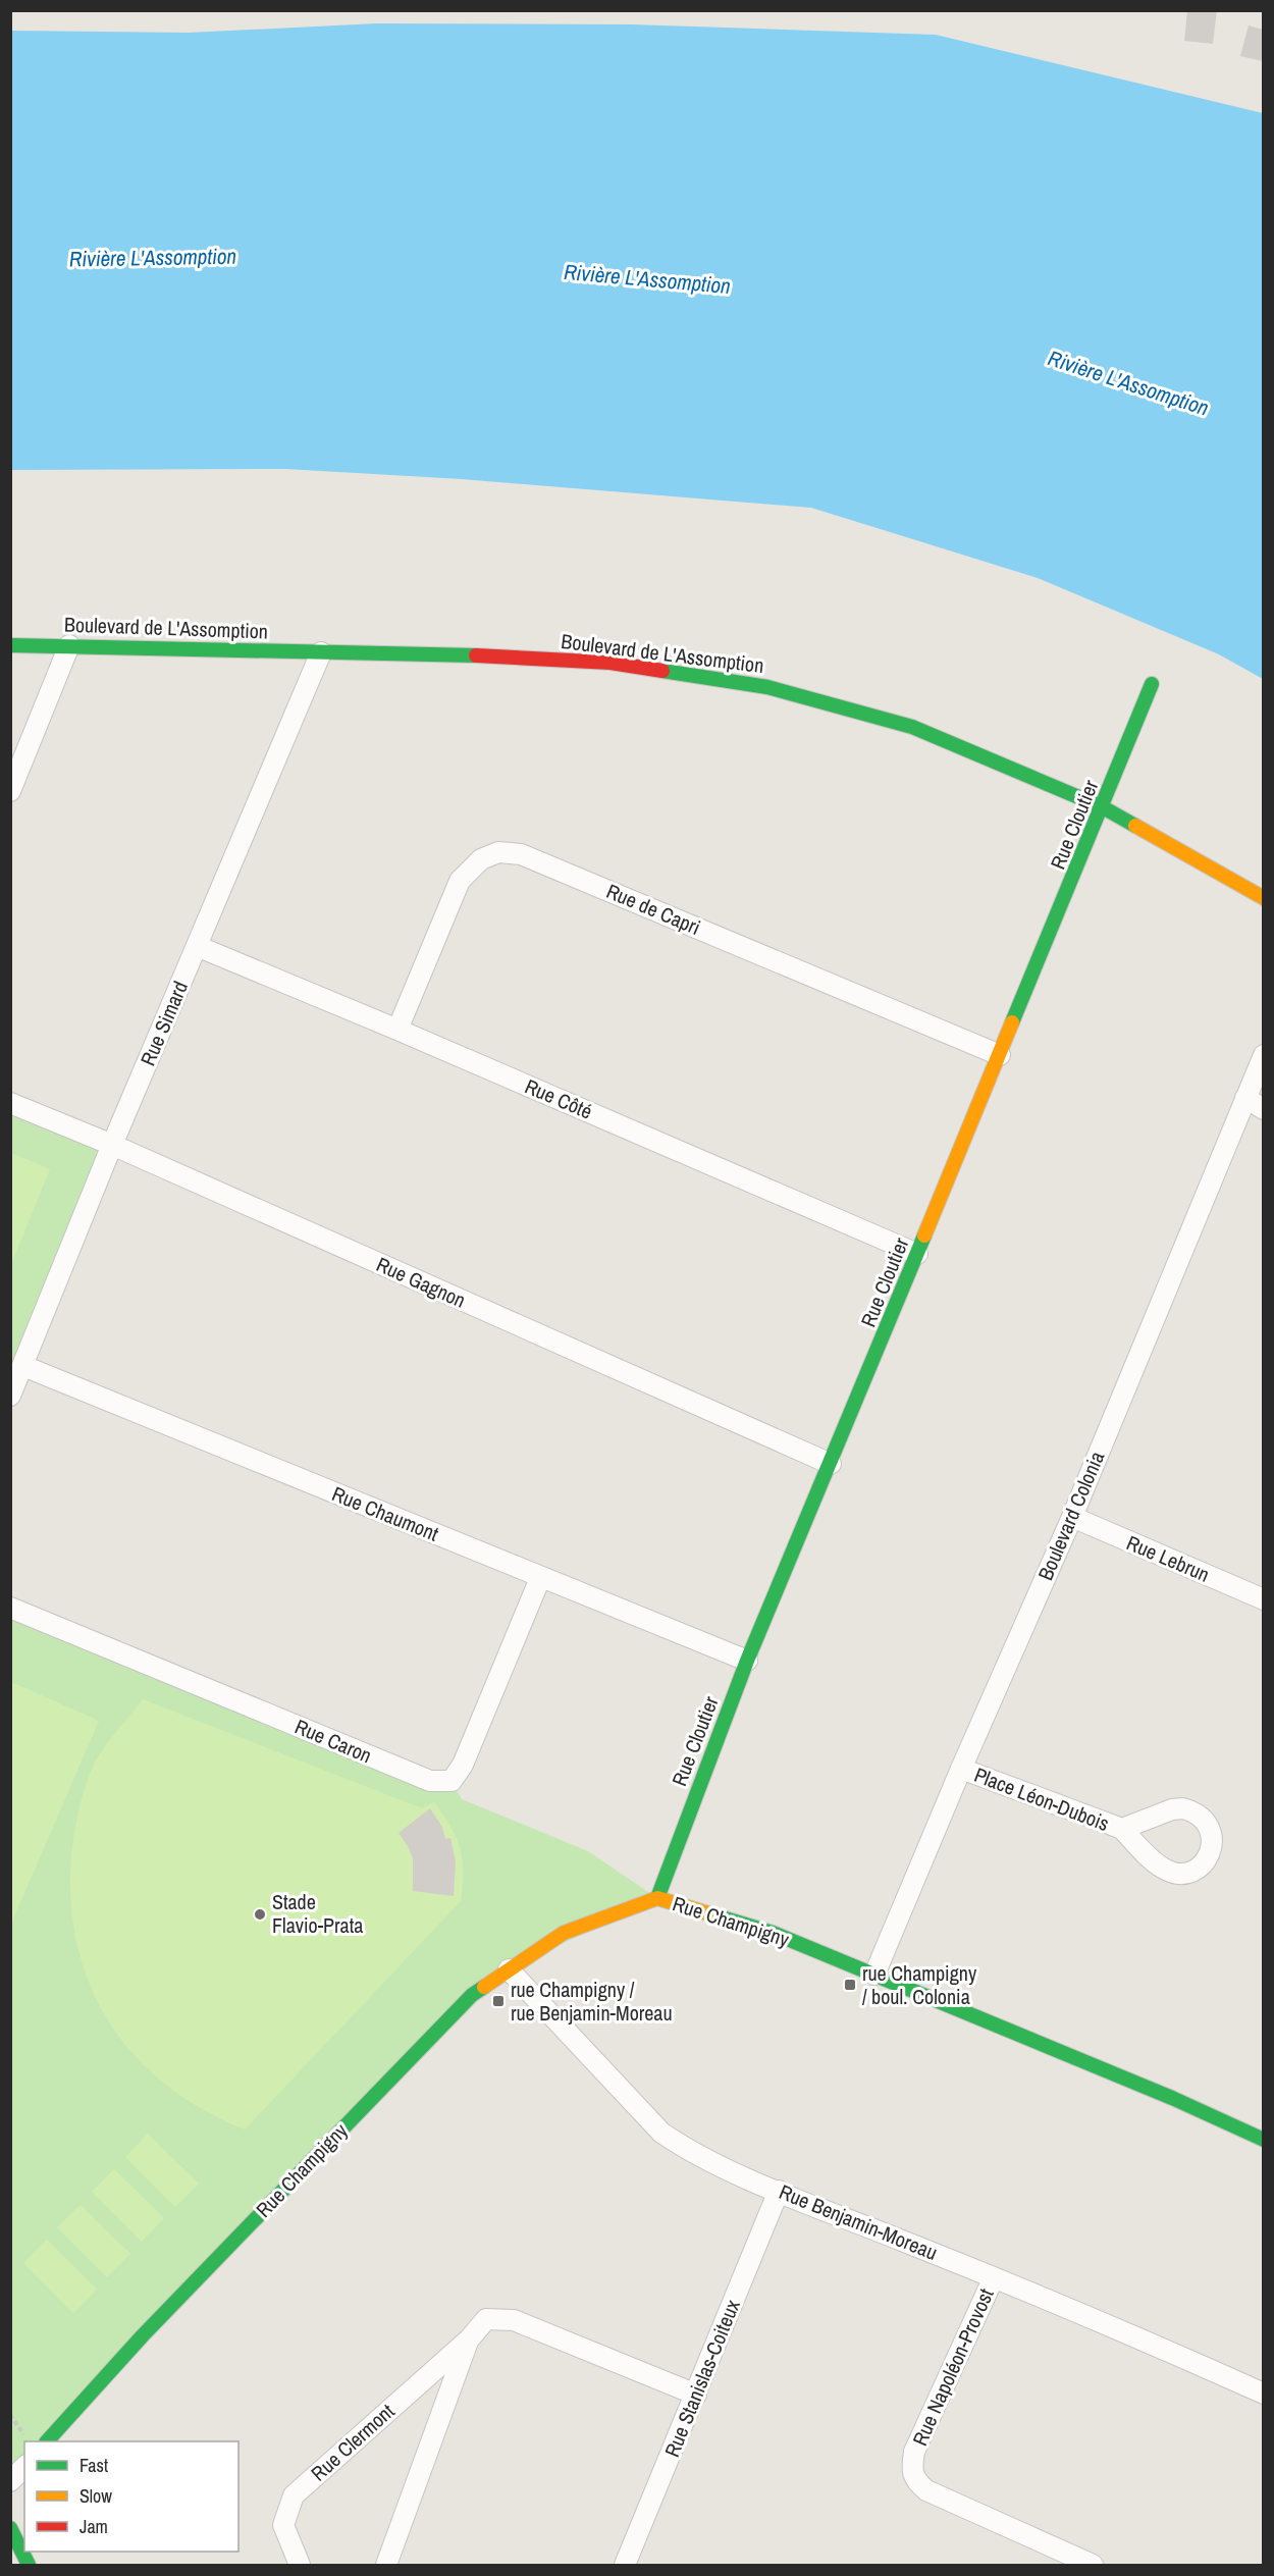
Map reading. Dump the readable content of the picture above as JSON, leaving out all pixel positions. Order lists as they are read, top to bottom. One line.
{"streets":{"street":["Boulevard de L'Assomption","Rue Cloutier","Rue de Capri","Rue Simard","Rue Côté","Rue Gagnon","Rue Chaumont","Boulevard Colonia","Rue Lebrun","Rue Caron","Place Léon-Dubois","Rue Champigny","Rue Benjamin-Moreau","Rue Napoléon-Provost","Rue Stanislas-Coiteux","Rue Clermont"]},"crossings":[["Boulevard de L'Assomption","Rue Cloutier"],["Boulevard de L'Assomption","Rue Simard"],["Rue Cloutier","Rue de Capri"],["Rue Cloutier","Rue Côté"],["Rue Cloutier","Rue Gagnon"],["Rue Cloutier","Rue Chaumont"],["Rue Cloutier","Rue Champigny"],["Rue de Capri","Rue Côté"],["Rue Simard","Rue Côté"],["Rue Simard","Rue Gagnon"],["Rue Simard","Rue Chaumont"],["Rue Chaumont","Rue Caron"],["Boulevard Colonia","Rue Lebrun"],["Boulevard Colonia","Place Léon-Dubois"],["Boulevard Colonia","Rue Champigny"],["Rue Champigny","Rue Benjamin-Moreau"],["Rue Benjamin-Moreau","Rue Napoléon-Provost"],["Rue Benjamin-Moreau","Rue Stanislas-Coiteux"],["Rue Stanislas-Coiteux","Rue Clermont"]],"water":["Rivière L'Assomption"],"places":{"other":["Stade Flavio-Prata"],"transit":["rue Champigny / boul. Colonia","rue Champigny / rue Benjamin-Moreau"]},"legend":["Fast","Slow","Jam"]}
